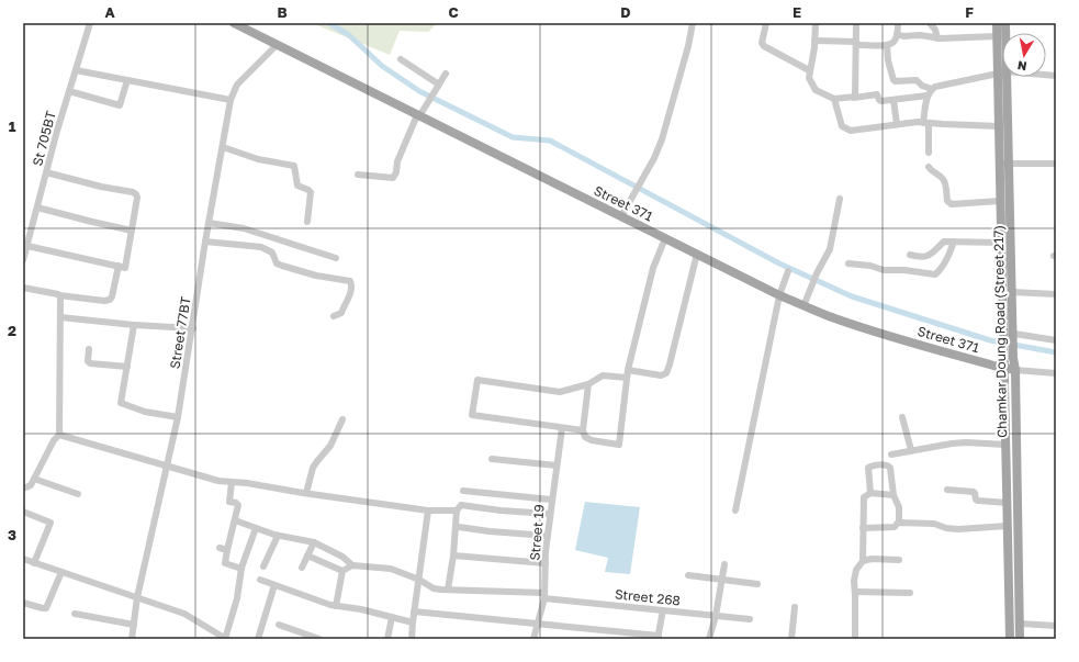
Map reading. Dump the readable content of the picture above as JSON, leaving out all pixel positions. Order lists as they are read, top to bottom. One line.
{"streets":{"main road":["Street 371","Chamkar Doung Road (Street 217)"],"street":["St 705BT","Street 77BT","Street 19","Street 268"]},"crossings":[["Street 371","Chamkar Doung Road (Street 217)"],["Street 371","Street 77BT"],["Street 19","Street 268"]],"north":"bottom","grid":{"columns":["A","B","C","D","E","F"],"rows":["1","2","3"]}}
